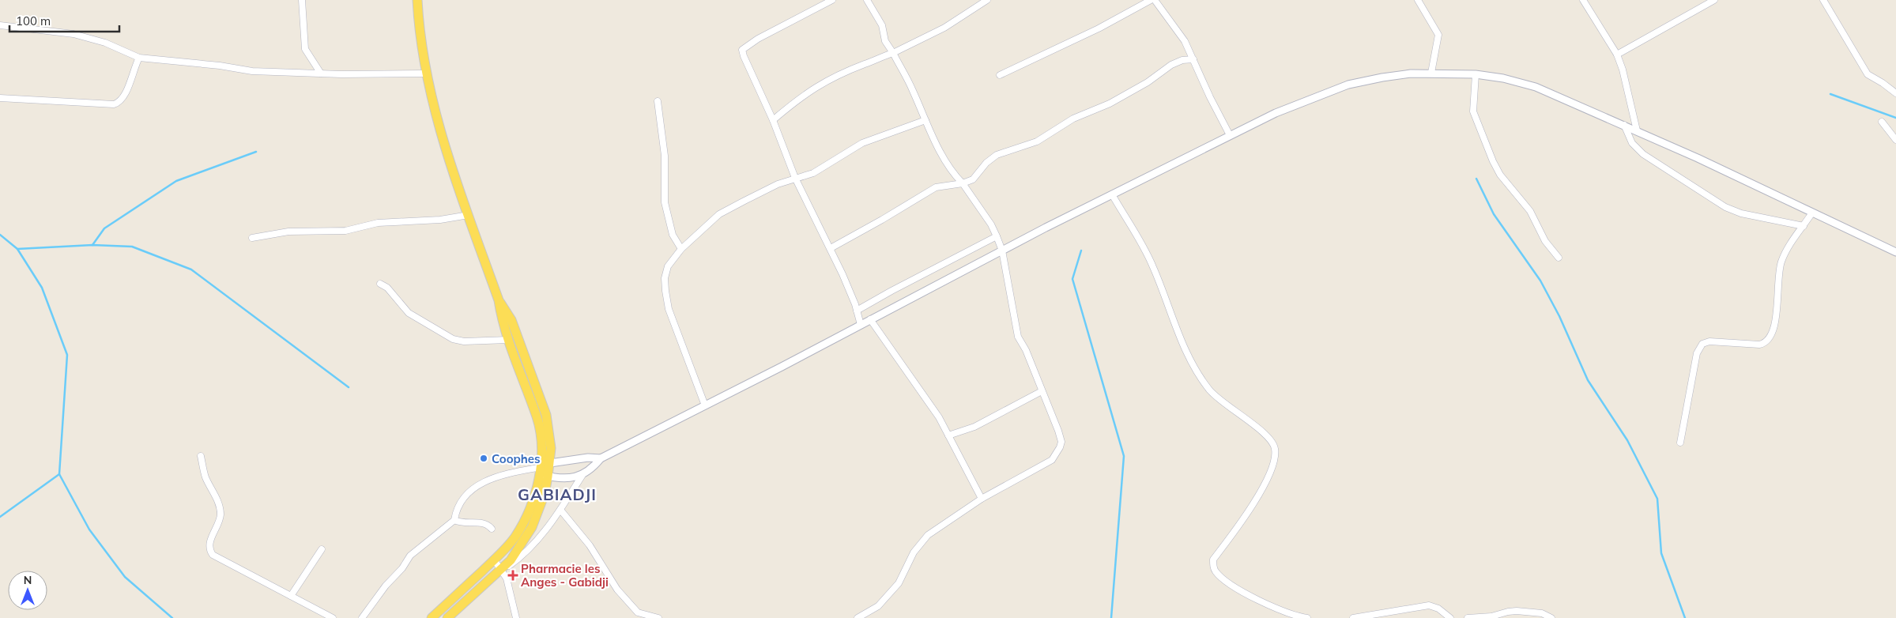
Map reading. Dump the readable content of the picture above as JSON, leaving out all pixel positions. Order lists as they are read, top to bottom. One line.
{"districts":["GABIADJI"],"places":{"other":["Coophes"],"health":["Pharmacie les Anges - Gabidji"]},"scale_bar":"100 m","north":"top"}
